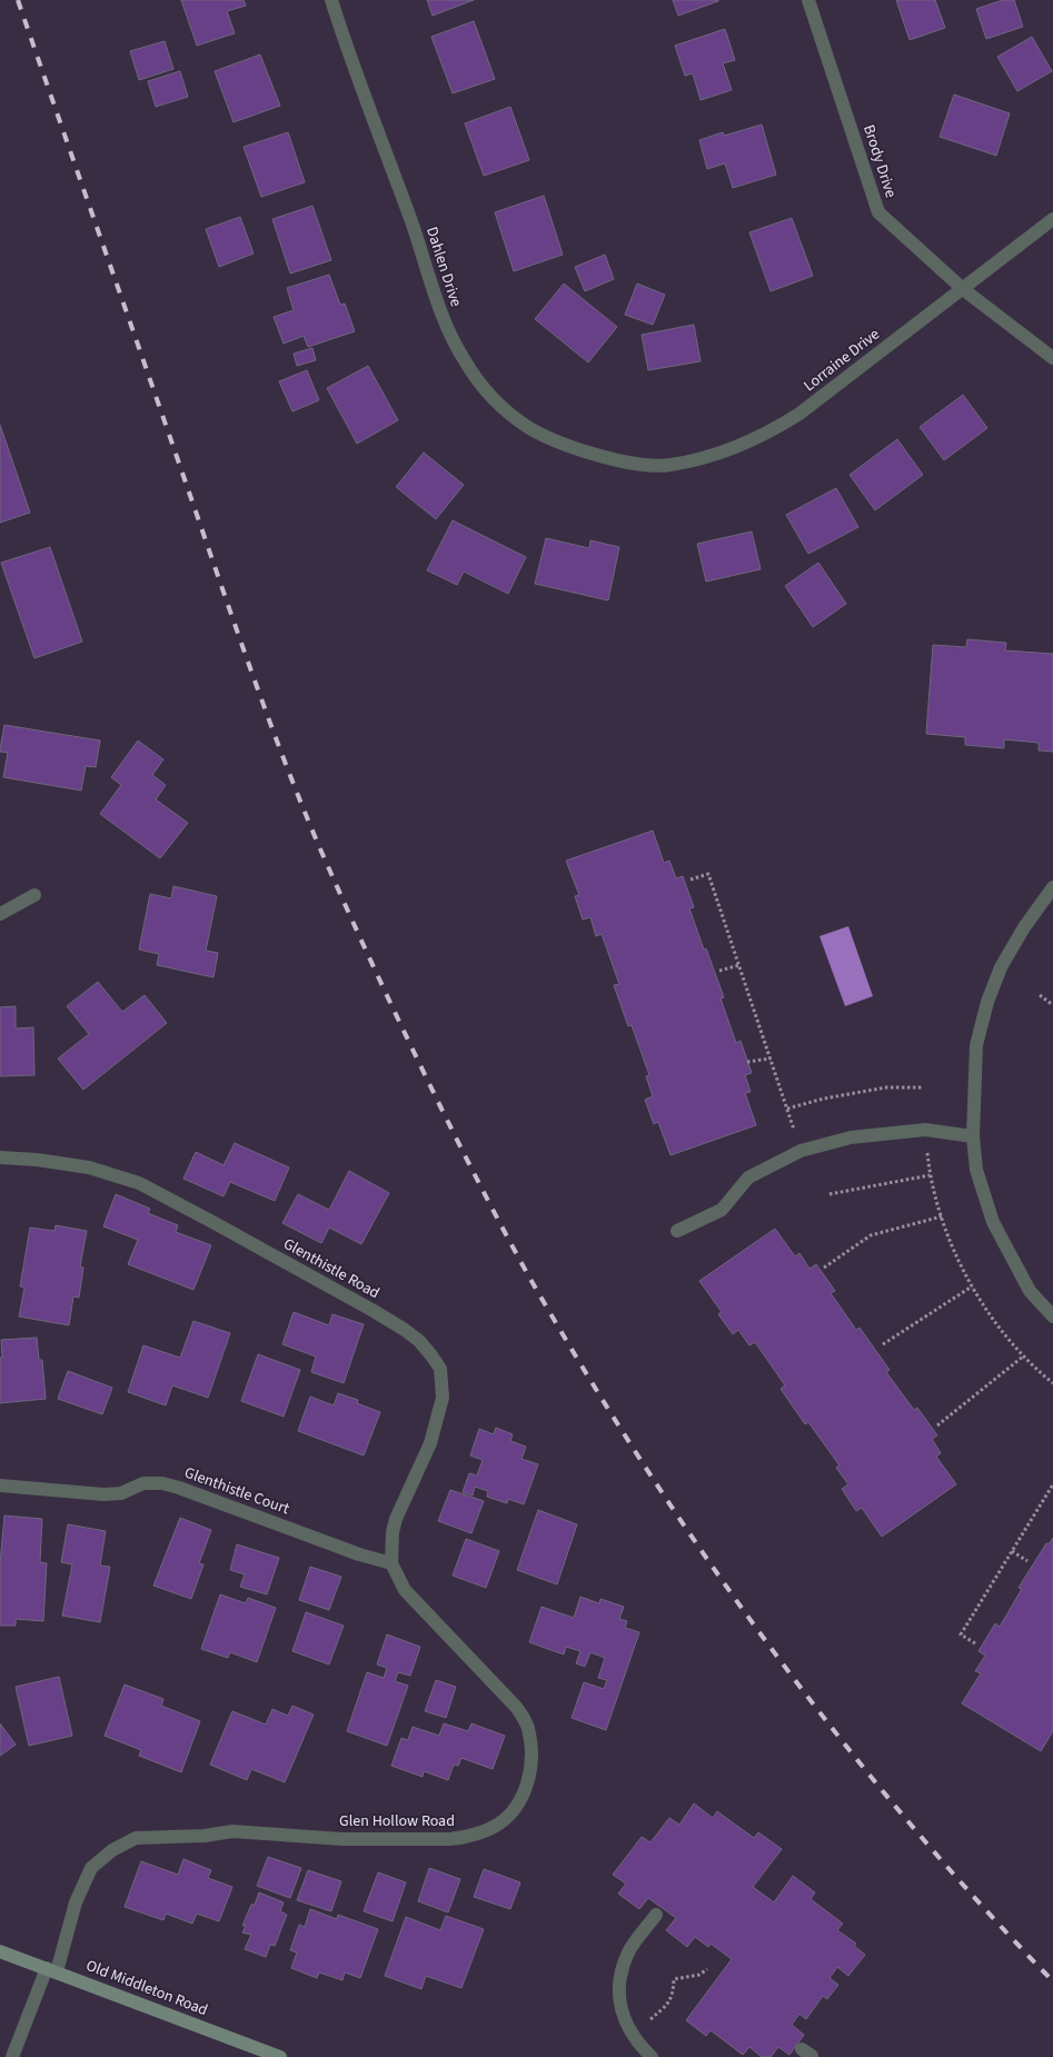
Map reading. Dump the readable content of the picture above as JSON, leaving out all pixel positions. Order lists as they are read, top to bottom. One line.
{"streets":{"street":["Brody Drive","Dahlen Drive","Lorraine Drive","Glenthistle Road","Glenthistle Court","Glen Hollow Road","Old Middleton Road"]},"crossings":[["Brody Drive","Lorraine Drive"],["Dahlen Drive","Lorraine Drive"],["Glenthistle Road","Glenthistle Court"],["Glenthistle Road","Glen Hollow Road"],["Glenthistle Court","Glen Hollow Road"],["Glen Hollow Road","Old Middleton Road"]]}
